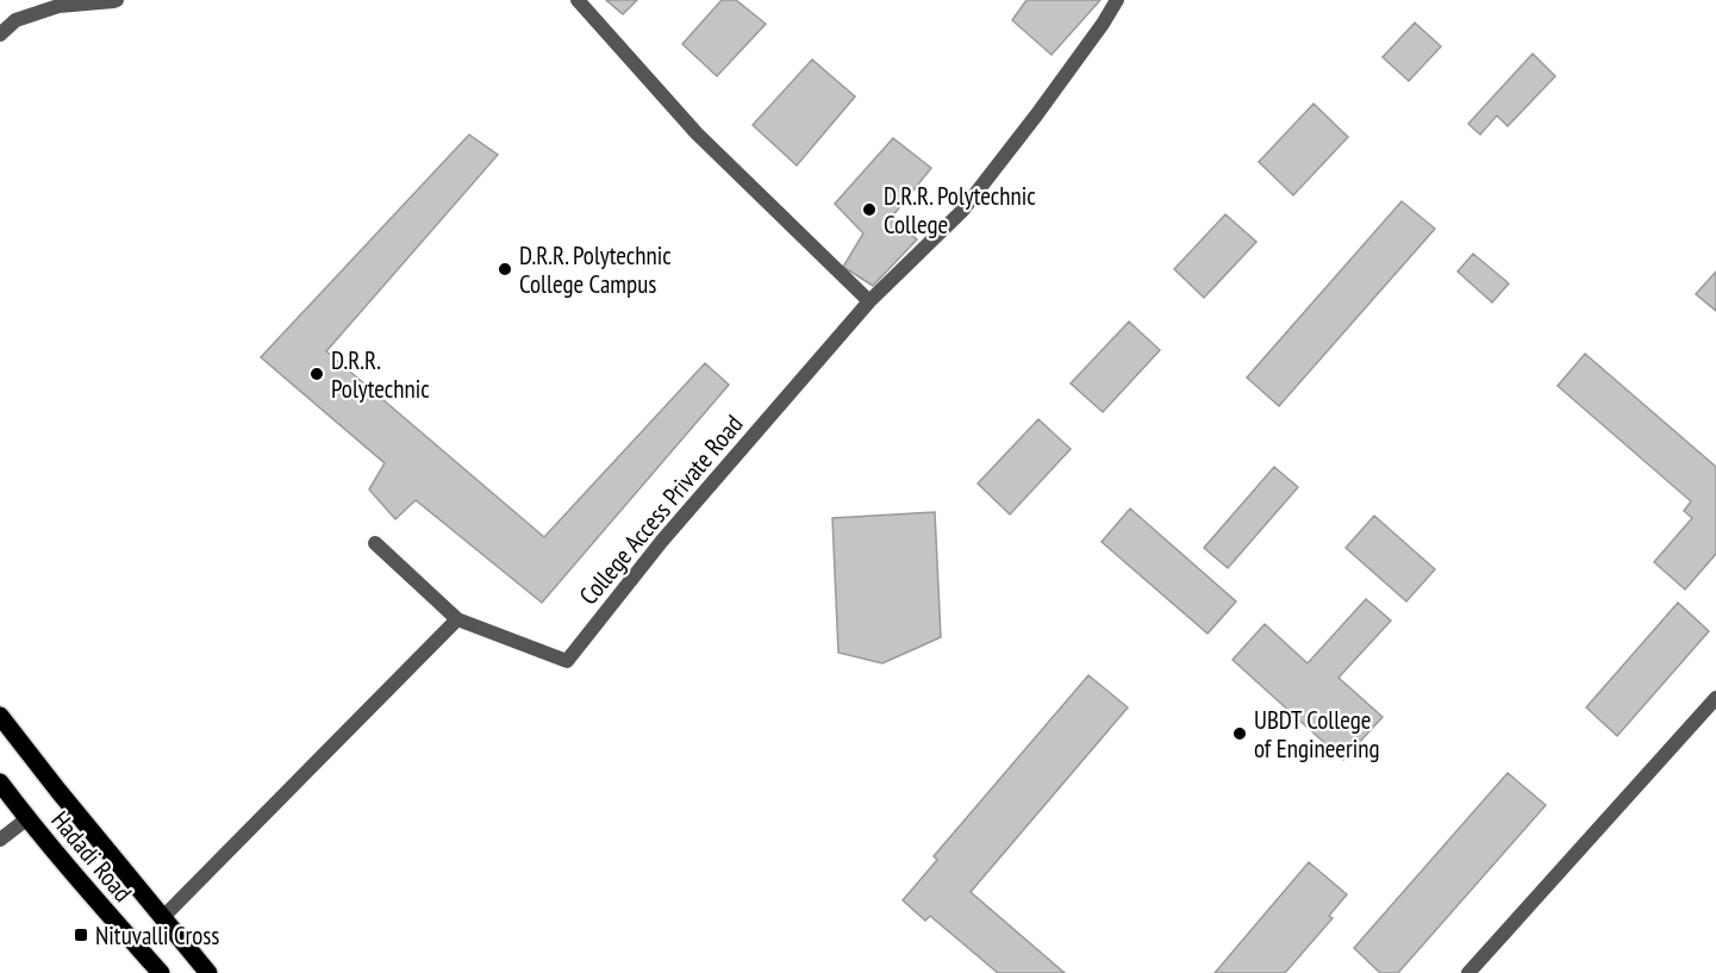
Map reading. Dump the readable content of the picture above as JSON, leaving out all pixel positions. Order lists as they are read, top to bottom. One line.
{"streets":{"main road":["Hadadi Road"],"street":["College Access Private Road"]},"places":{"other":["D.R.R. Polytechnic College","D.R.R. Polytechnic College Campus","D.R.R. Polytechnic","UBDT College of Engineering"],"transit":["Nituvalli Cross"]}}
